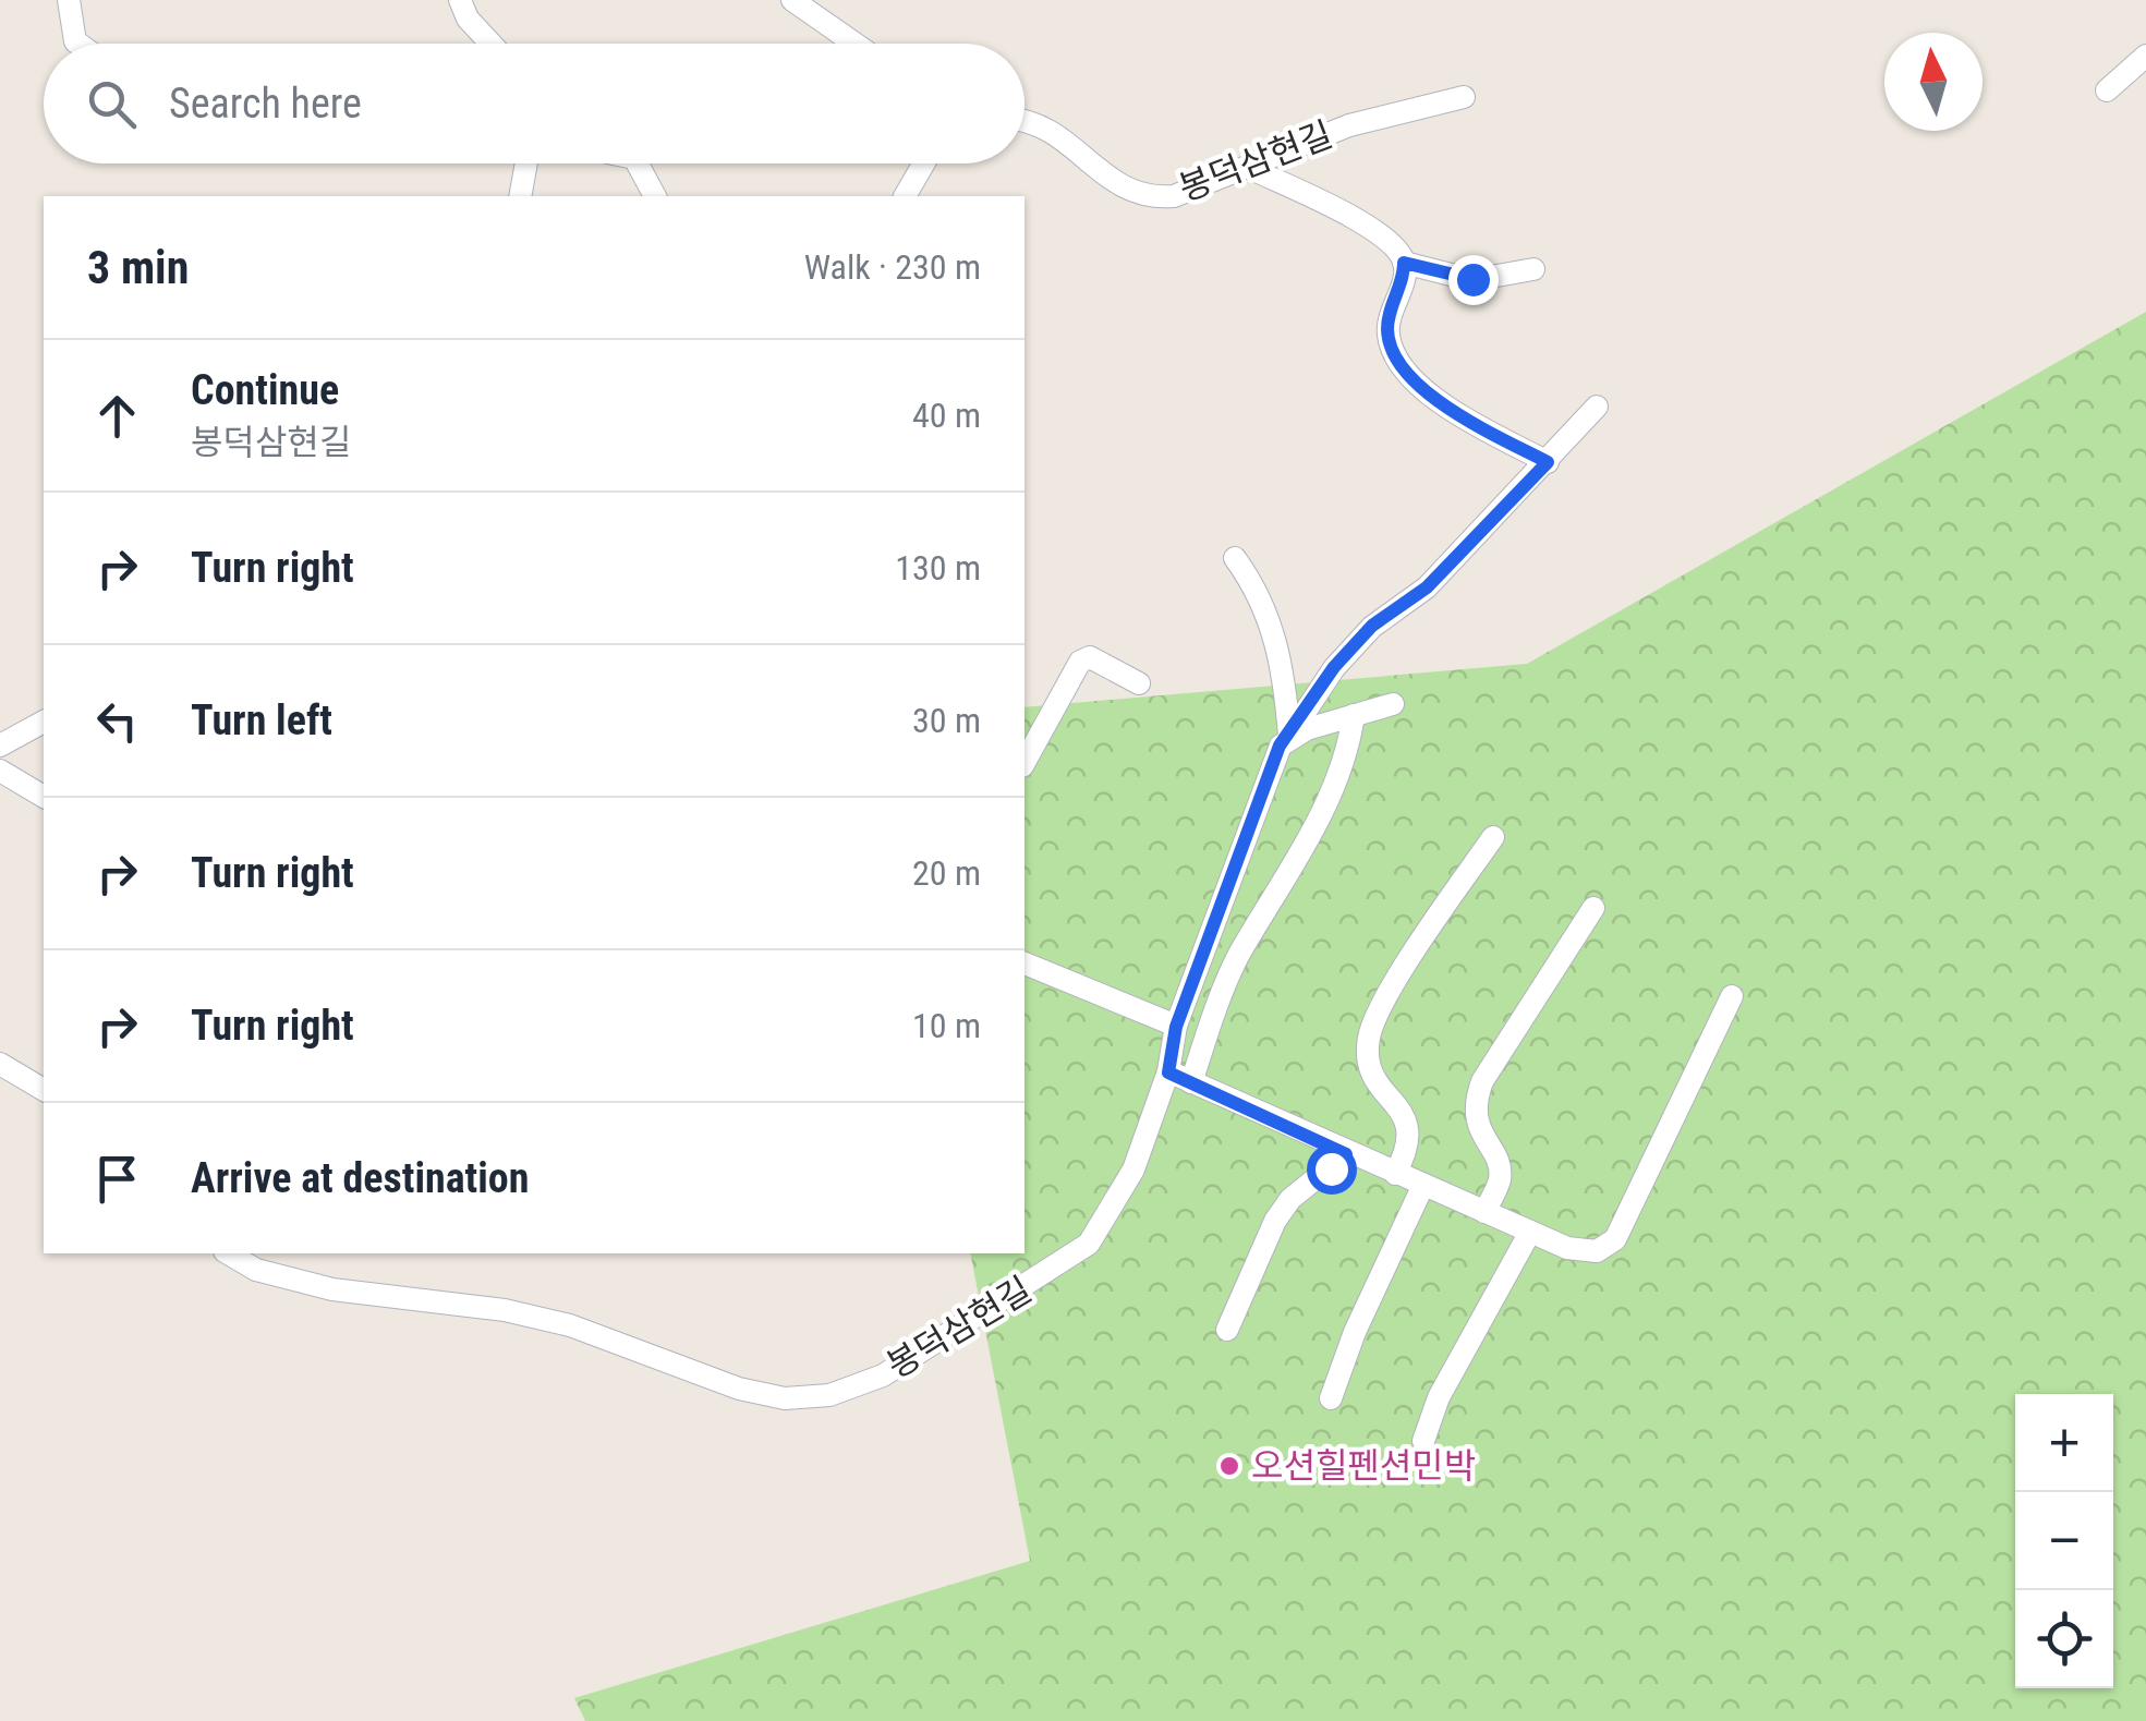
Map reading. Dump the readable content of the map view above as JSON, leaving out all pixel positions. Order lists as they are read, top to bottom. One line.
{"streets":{"lane":["봉덕삼현길"]},"places":["오션힐펜션민박"],"north":"top","page":{"search":"Search here","heading":["3 min","Walk · 230 m"],"list":[["Continue","봉덕삼현길","40 m"],["Turn right","130 m"],["Turn left","30 m"],["Turn right","20 m"],["Turn right","10 m"],"Arrive at destination"],"map_buttons":["+","−"]}}
